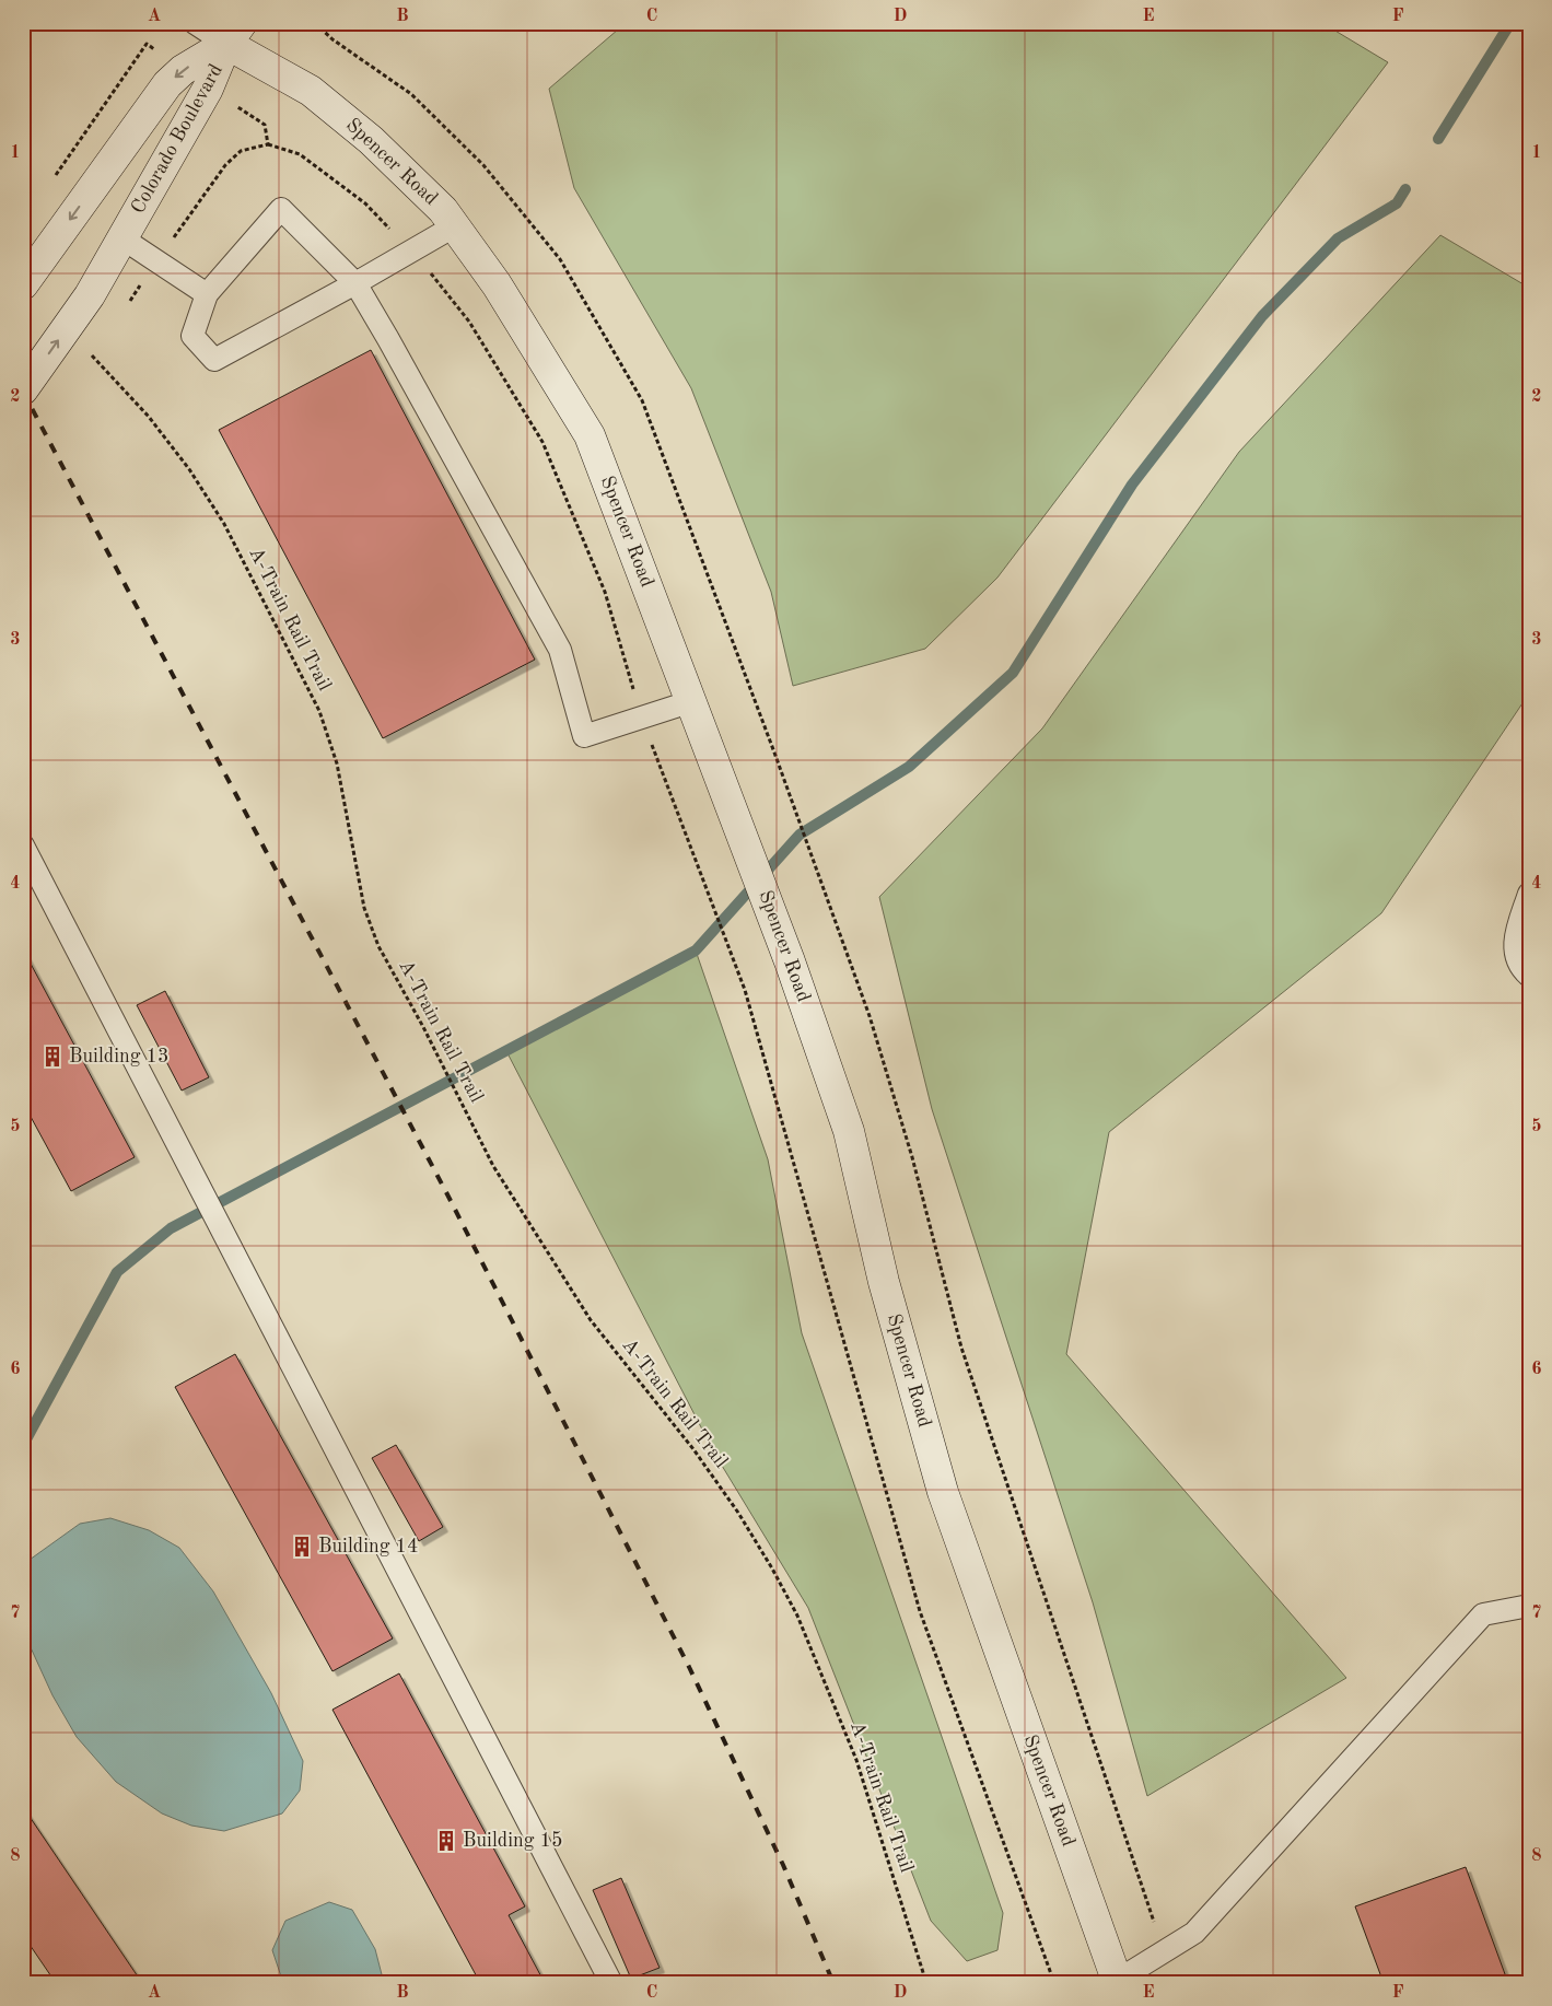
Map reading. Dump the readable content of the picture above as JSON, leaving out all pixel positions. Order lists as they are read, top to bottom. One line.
{"streets":{"street":["Colorado Boulevard","Spencer Road"],"path":["A-Train Rail Trail"]},"crossings":[["Colorado Boulevard","Spencer Road"]],"places":{"building":["Building 13","Building 14","Building 15"]},"grid":{"columns":["A","B","C","D","E","F"],"rows":["1","2","3","4","5","6","7","8"]}}
